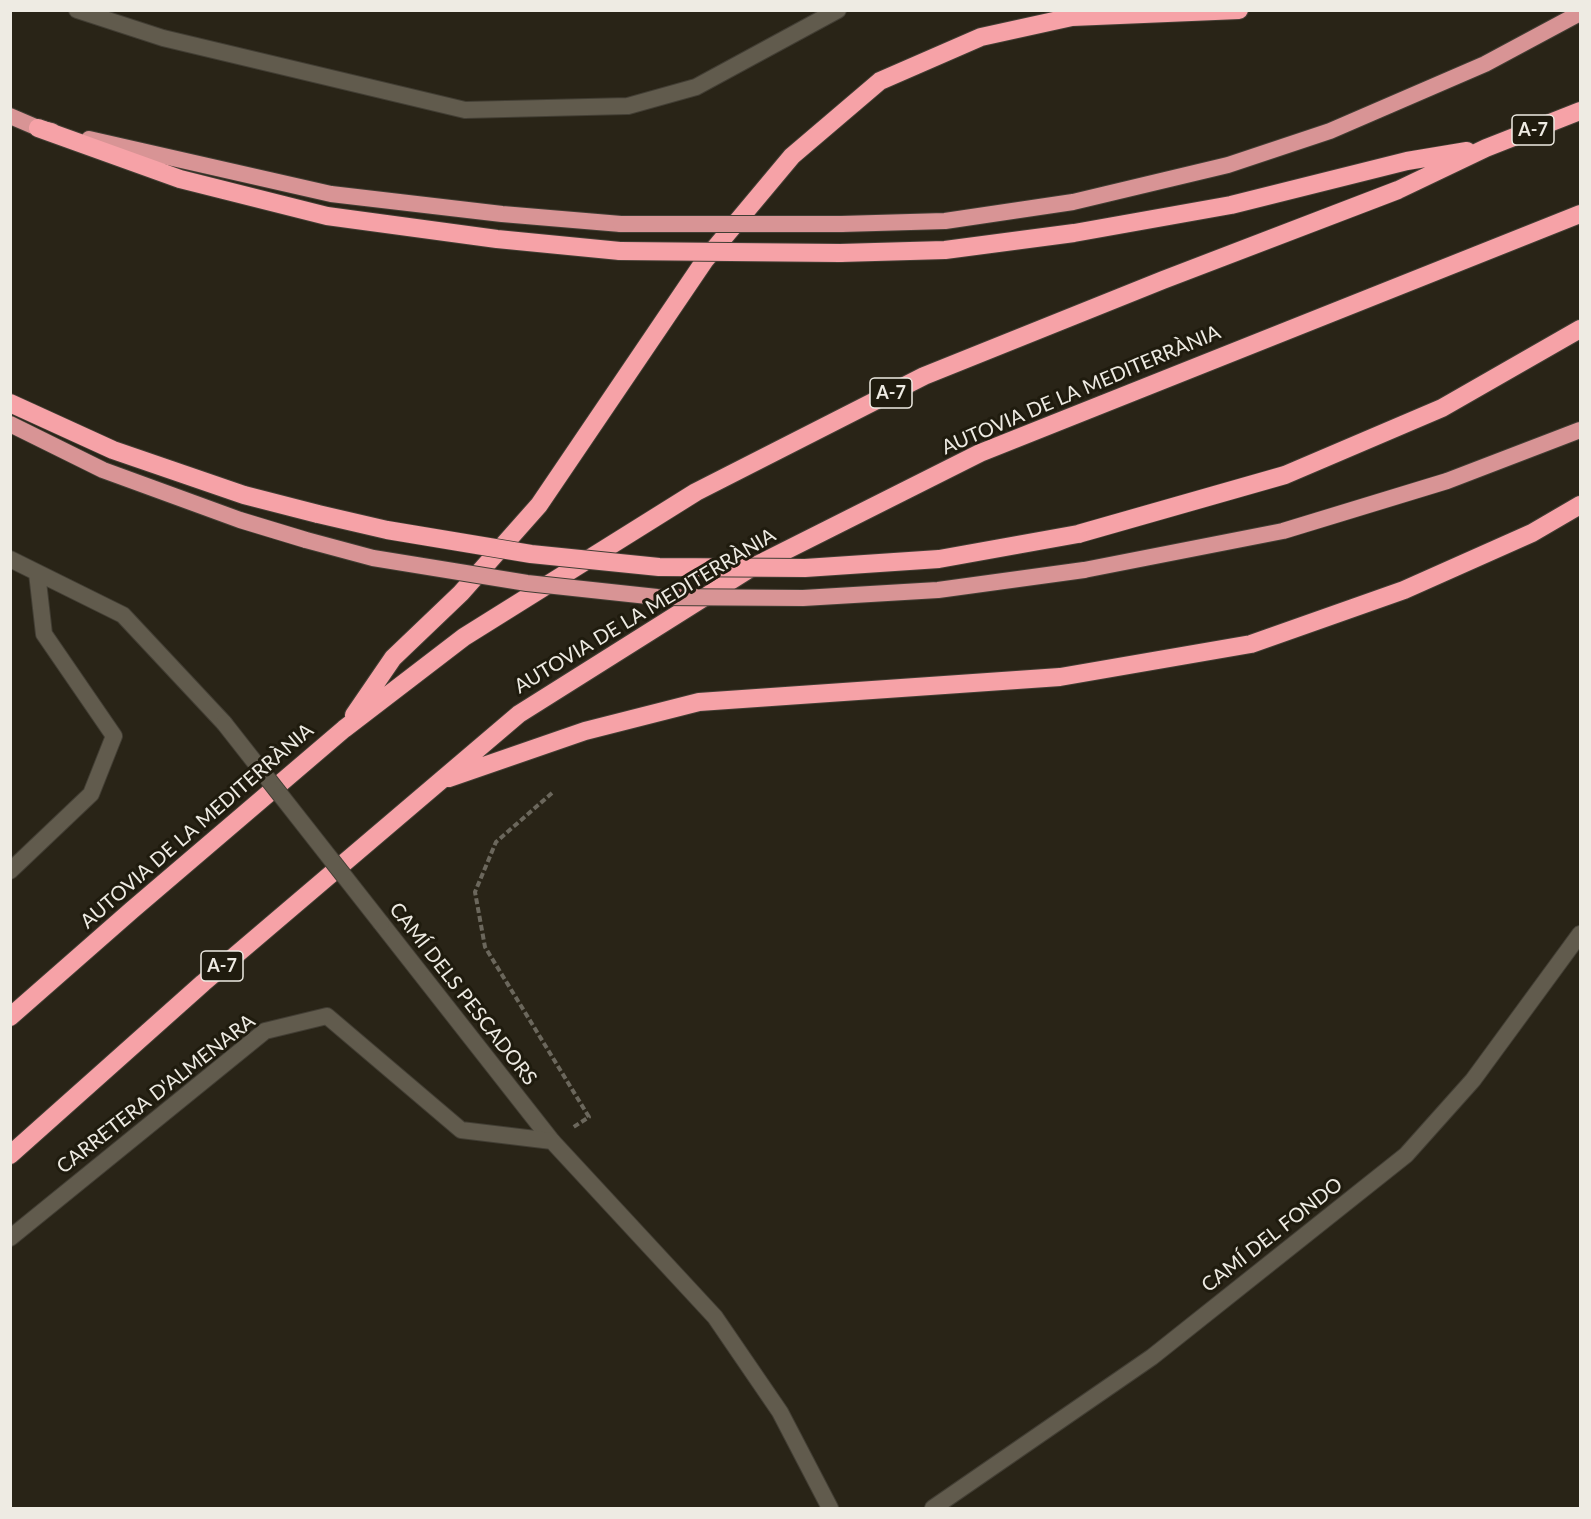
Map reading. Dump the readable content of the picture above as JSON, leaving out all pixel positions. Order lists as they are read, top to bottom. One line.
{"streets":{"highway":["A-7","AUTOVIA DE LA MEDITERRÀNIA"],"street":["CAMÍ DELS PESCADORS","CARRETERA D'ALMENARA","CAMÍ DEL FONDO"]},"crossings":[["CAMÍ DELS PESCADORS","CARRETERA D'ALMENARA"]]}
